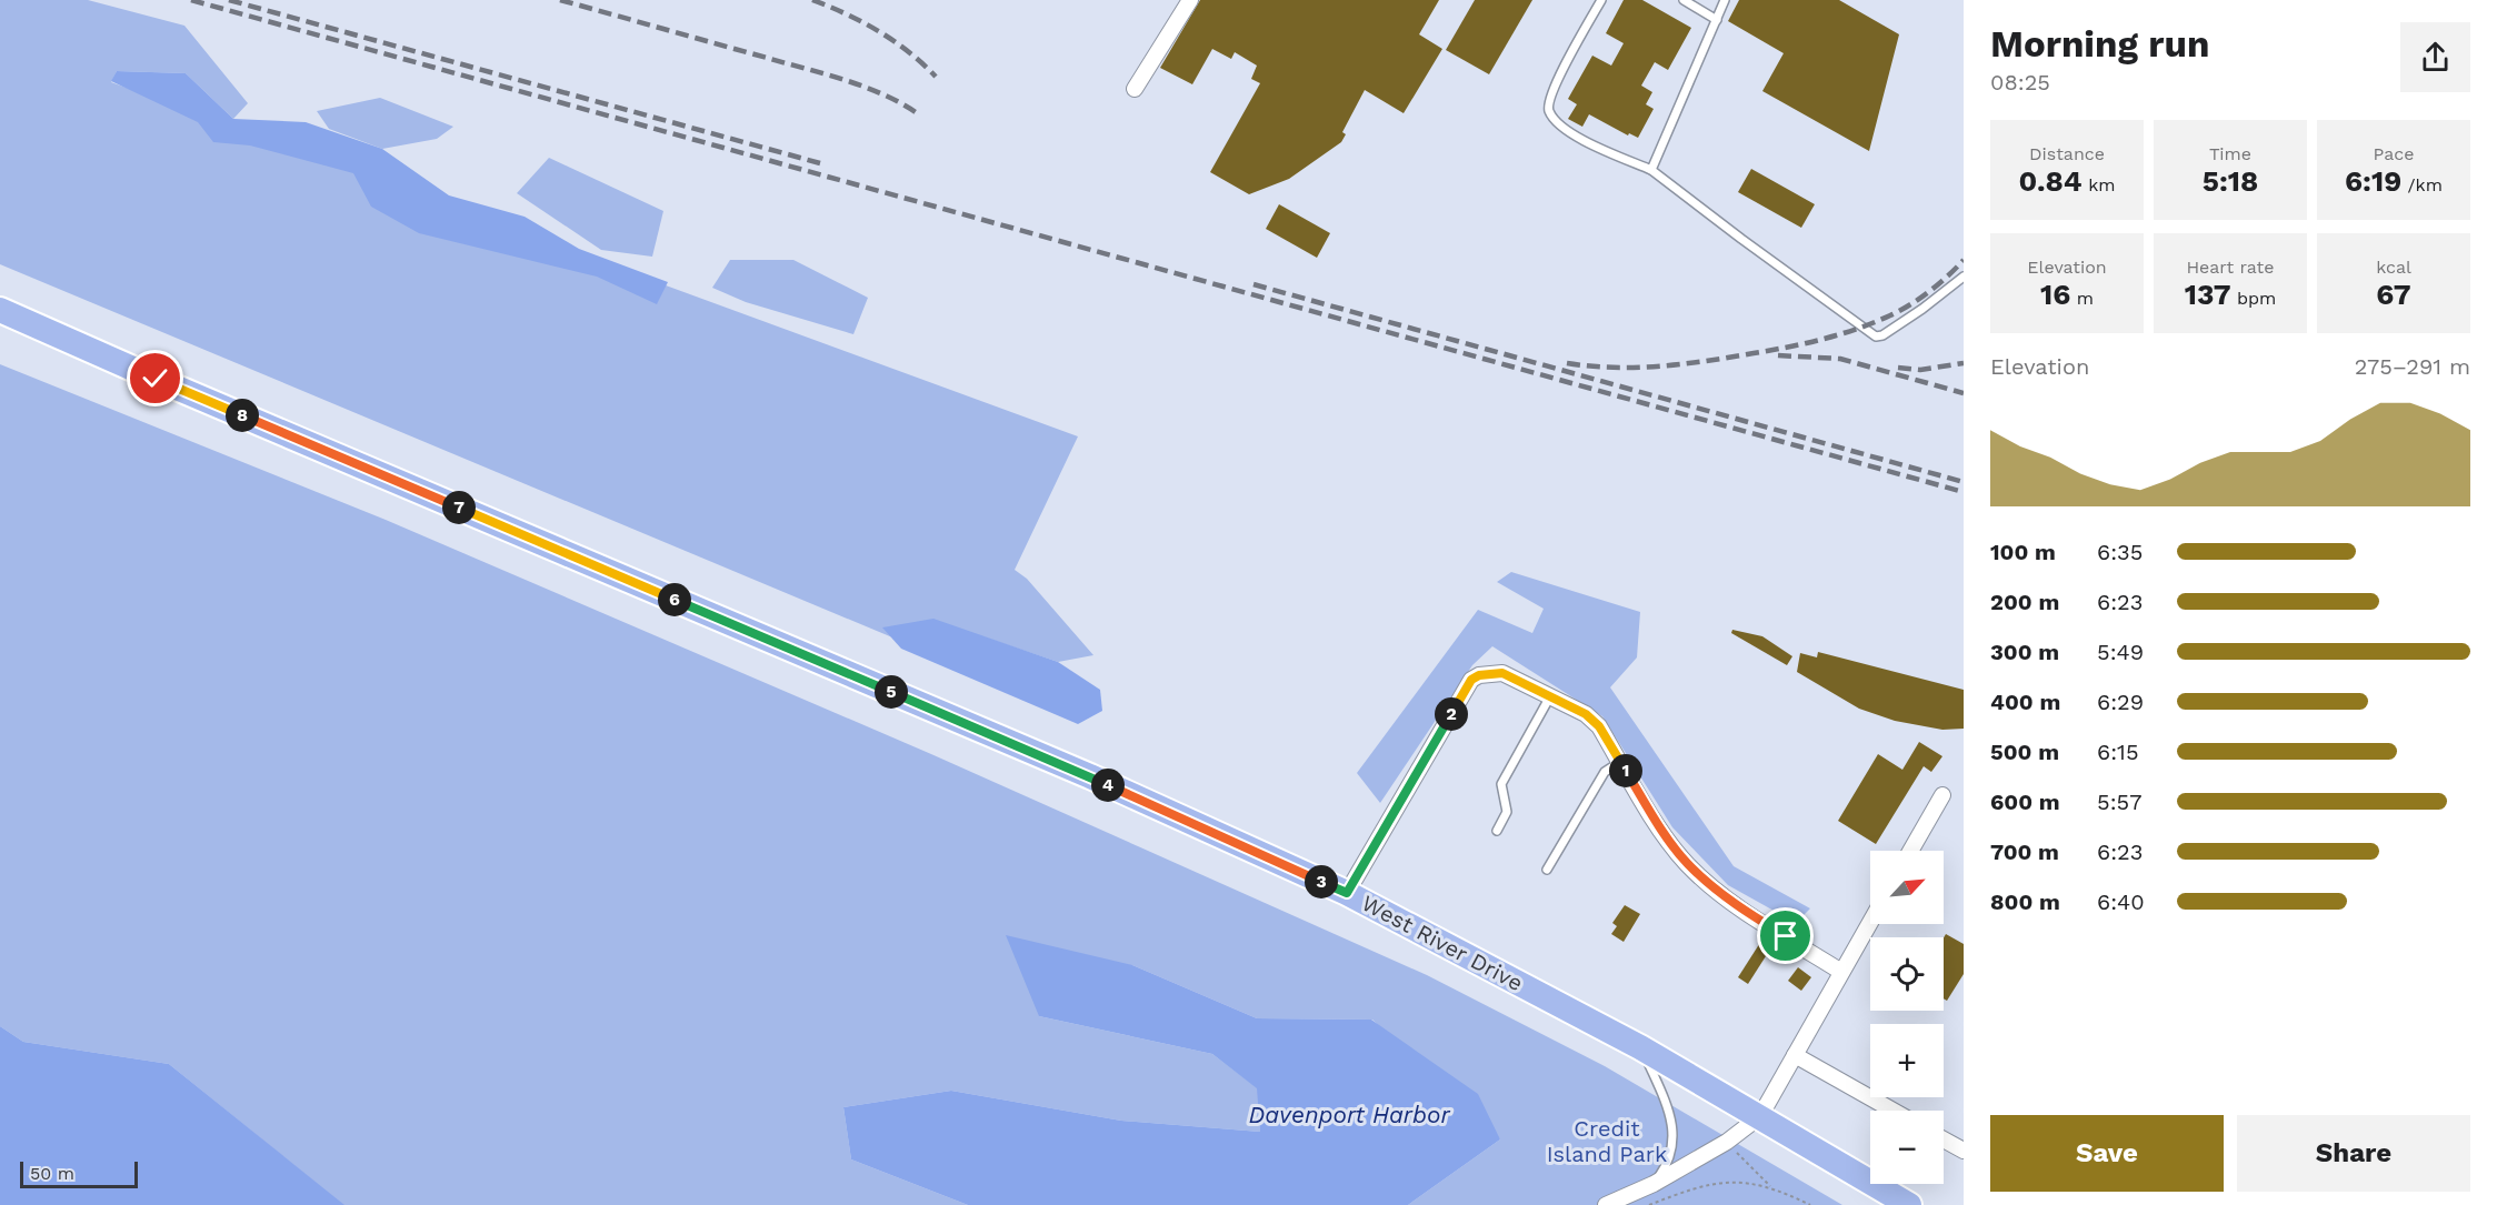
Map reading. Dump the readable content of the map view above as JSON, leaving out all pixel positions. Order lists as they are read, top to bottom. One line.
{"streets":{"main road":["West River Drive"]},"water":["Davenport Harbor"],"parks":["Credit Island Park"],"scale_bar":"50 m","north":"top right","page":{"heading":["Morning run","08:25"],"stats":[["Distance","0.84 km"],["Time","5:18"],["Pace","6:19 /km"],["Elevation","16 m"],["Heart rate","137 bpm"],["kcal","67"]],"chart":["Elevation","275–291 m"],"pins":["8","7","6","5","2","1","4","3"],"list":[{"name":"100 m","note":"6:35"},{"name":"200 m","note":"6:23"},{"name":"300 m","note":"5:49"},{"name":"400 m","note":"6:29"},{"name":"500 m","note":"6:15"},{"name":"600 m","note":"5:57"},{"name":"700 m","note":"6:23"},{"name":"800 m","note":"6:40"}],"map_buttons":["+","−"],"buttons":["Save","Share"],"scale":"50 m"}}
